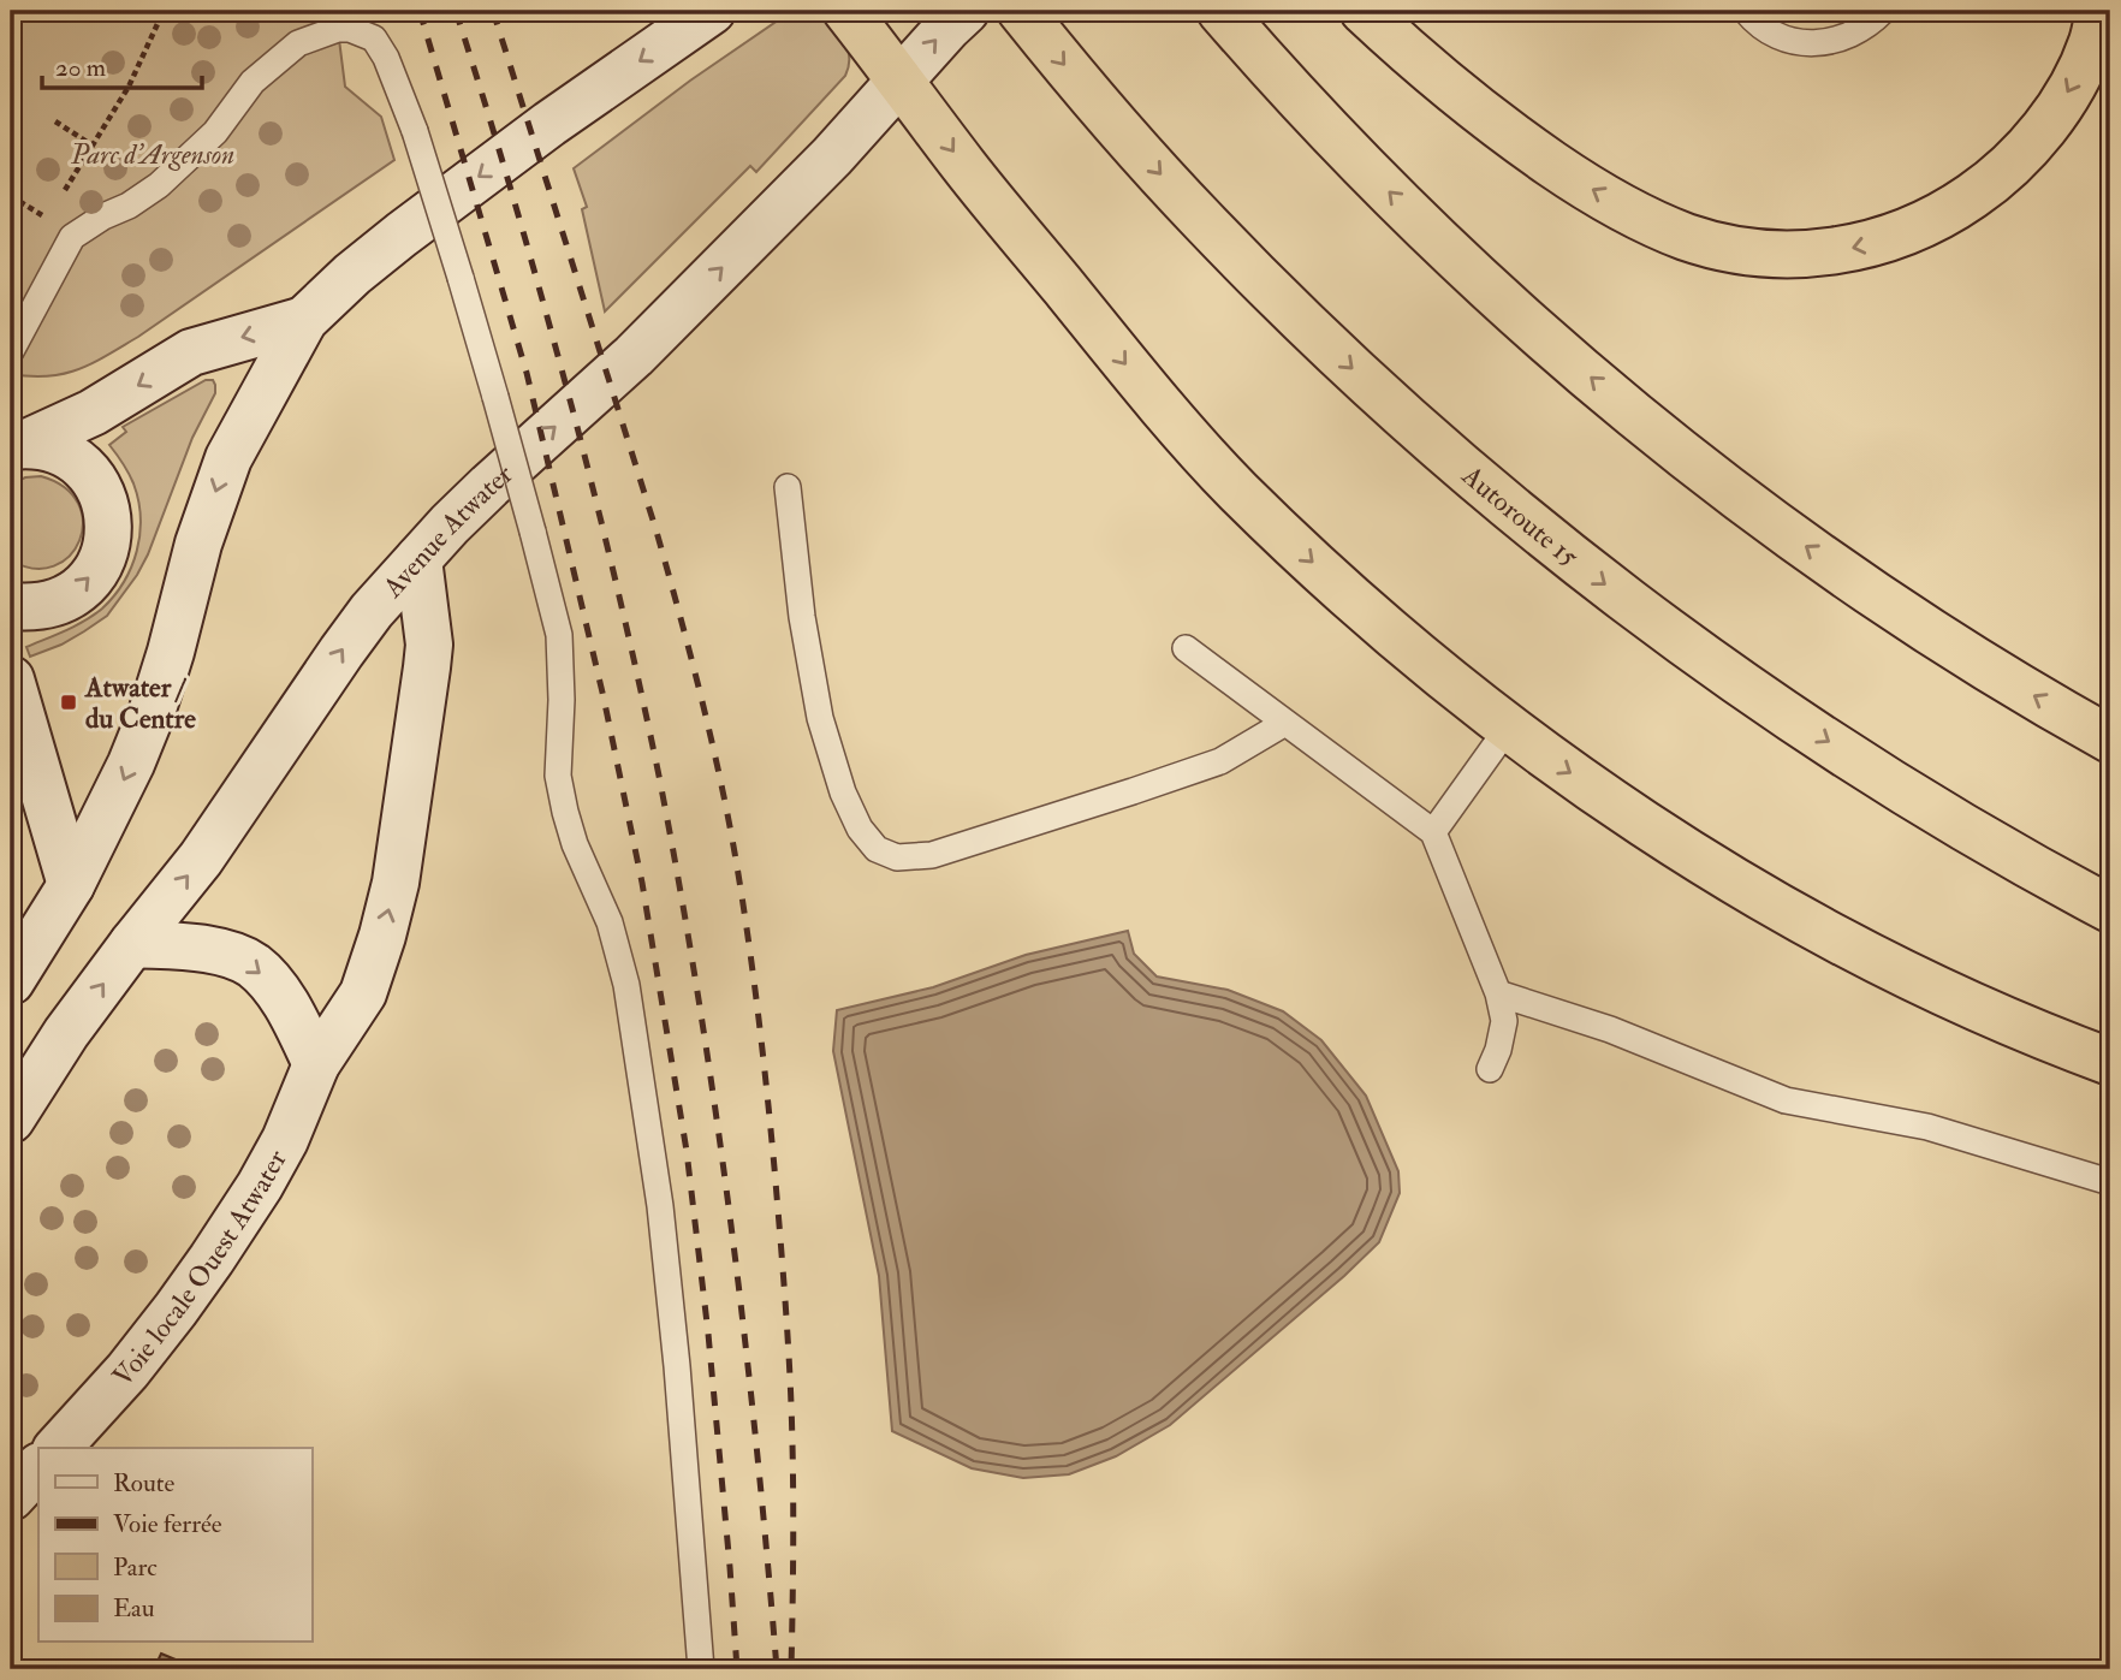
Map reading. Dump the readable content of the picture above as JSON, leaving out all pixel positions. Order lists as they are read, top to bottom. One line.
{"streets":{"highway":["Autoroute 15"],"main road":["Avenue Atwater","Voie locale Ouest Atwater"]},"crossings":[["Avenue Atwater","Voie locale Ouest Atwater"]],"parks":["Parc d'Argenson"],"places":{"transit":["Atwater / du Centre"]},"legend":["Route","Voie ferrée","Parc","Eau"],"scale_bar":"20 m"}
